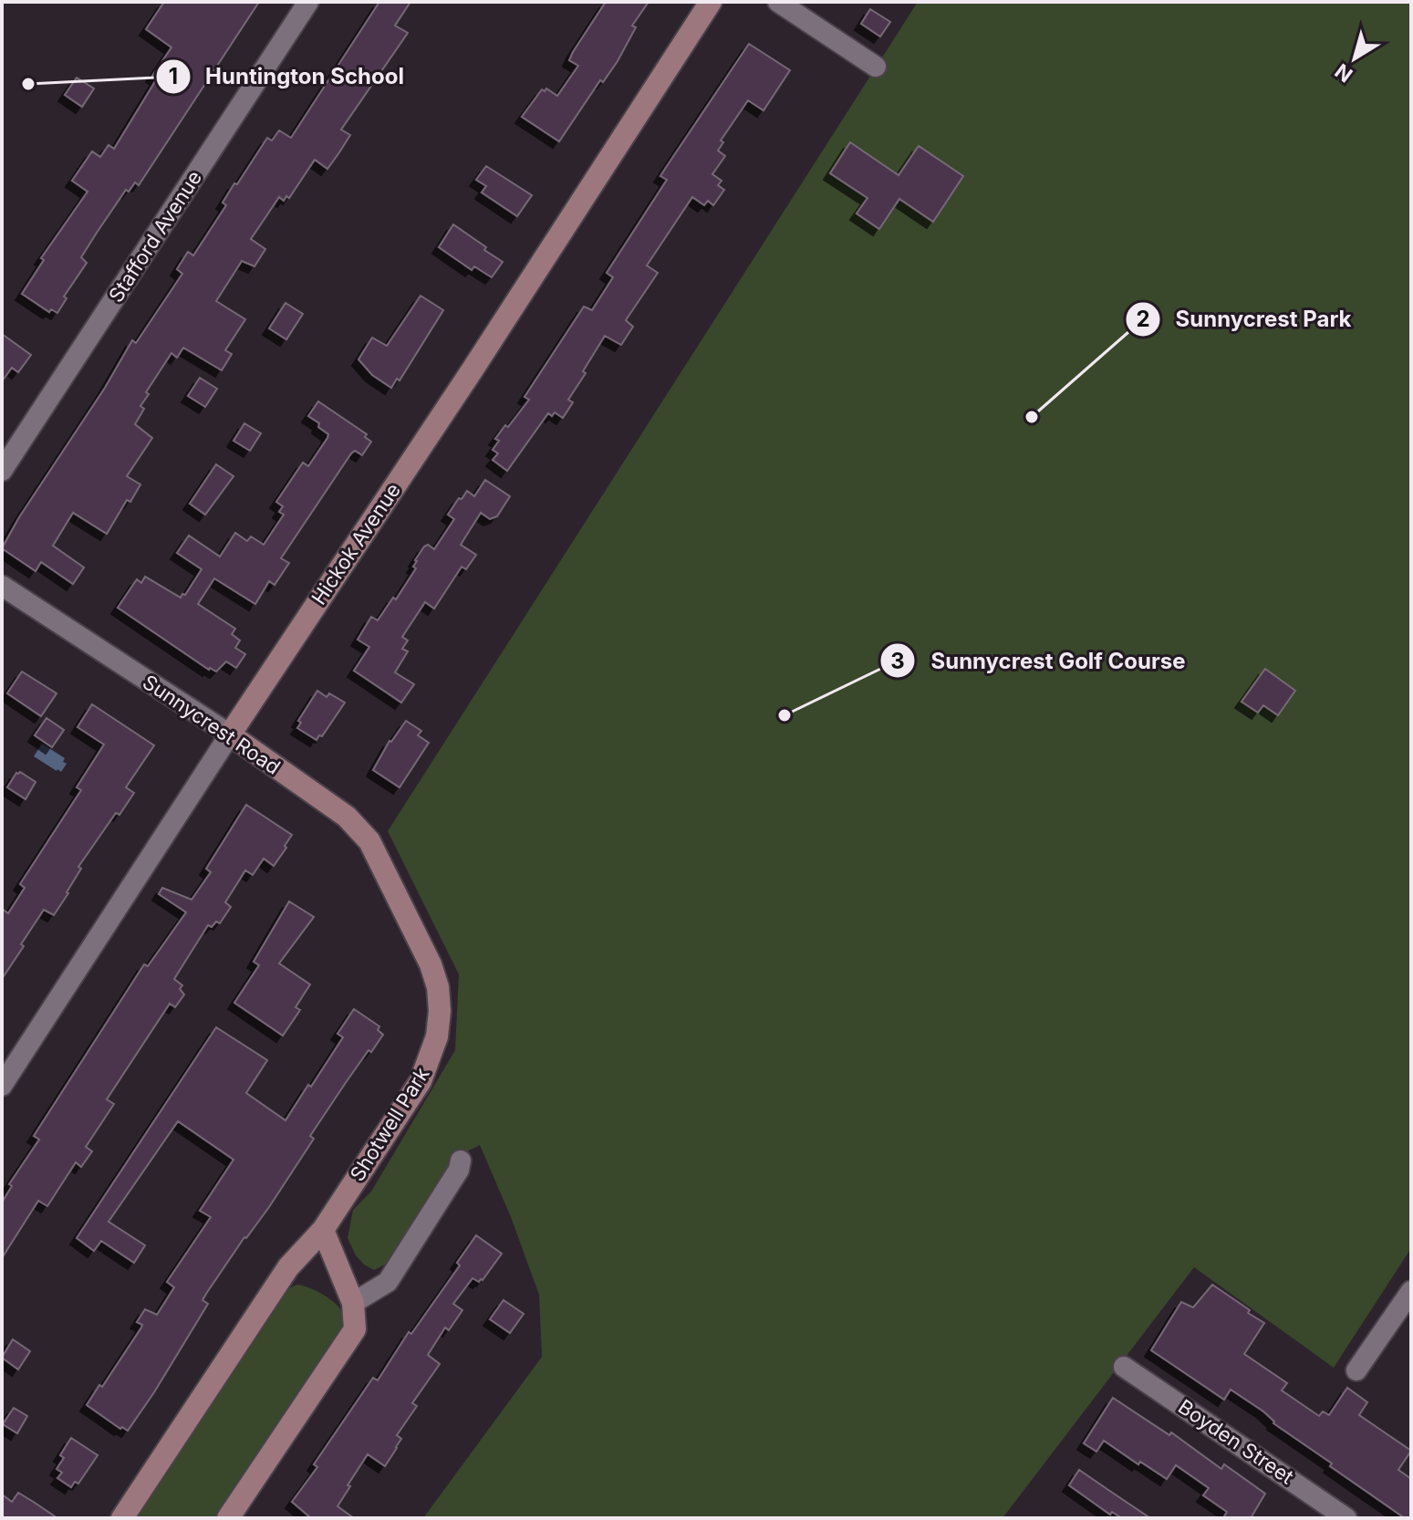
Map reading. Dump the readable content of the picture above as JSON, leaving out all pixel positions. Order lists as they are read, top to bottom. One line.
{"streets":{"street":["Stafford Avenue","Hickok Avenue","Sunnycrest Road","Shotwell Park","Boyden Street"]},"crossings":[["Hickok Avenue","Sunnycrest Road"],["Sunnycrest Road","Shotwell Park"]],"places":["Huntington School","Sunnycrest Park","Sunnycrest Golf Course"],"north":"bottom left"}
